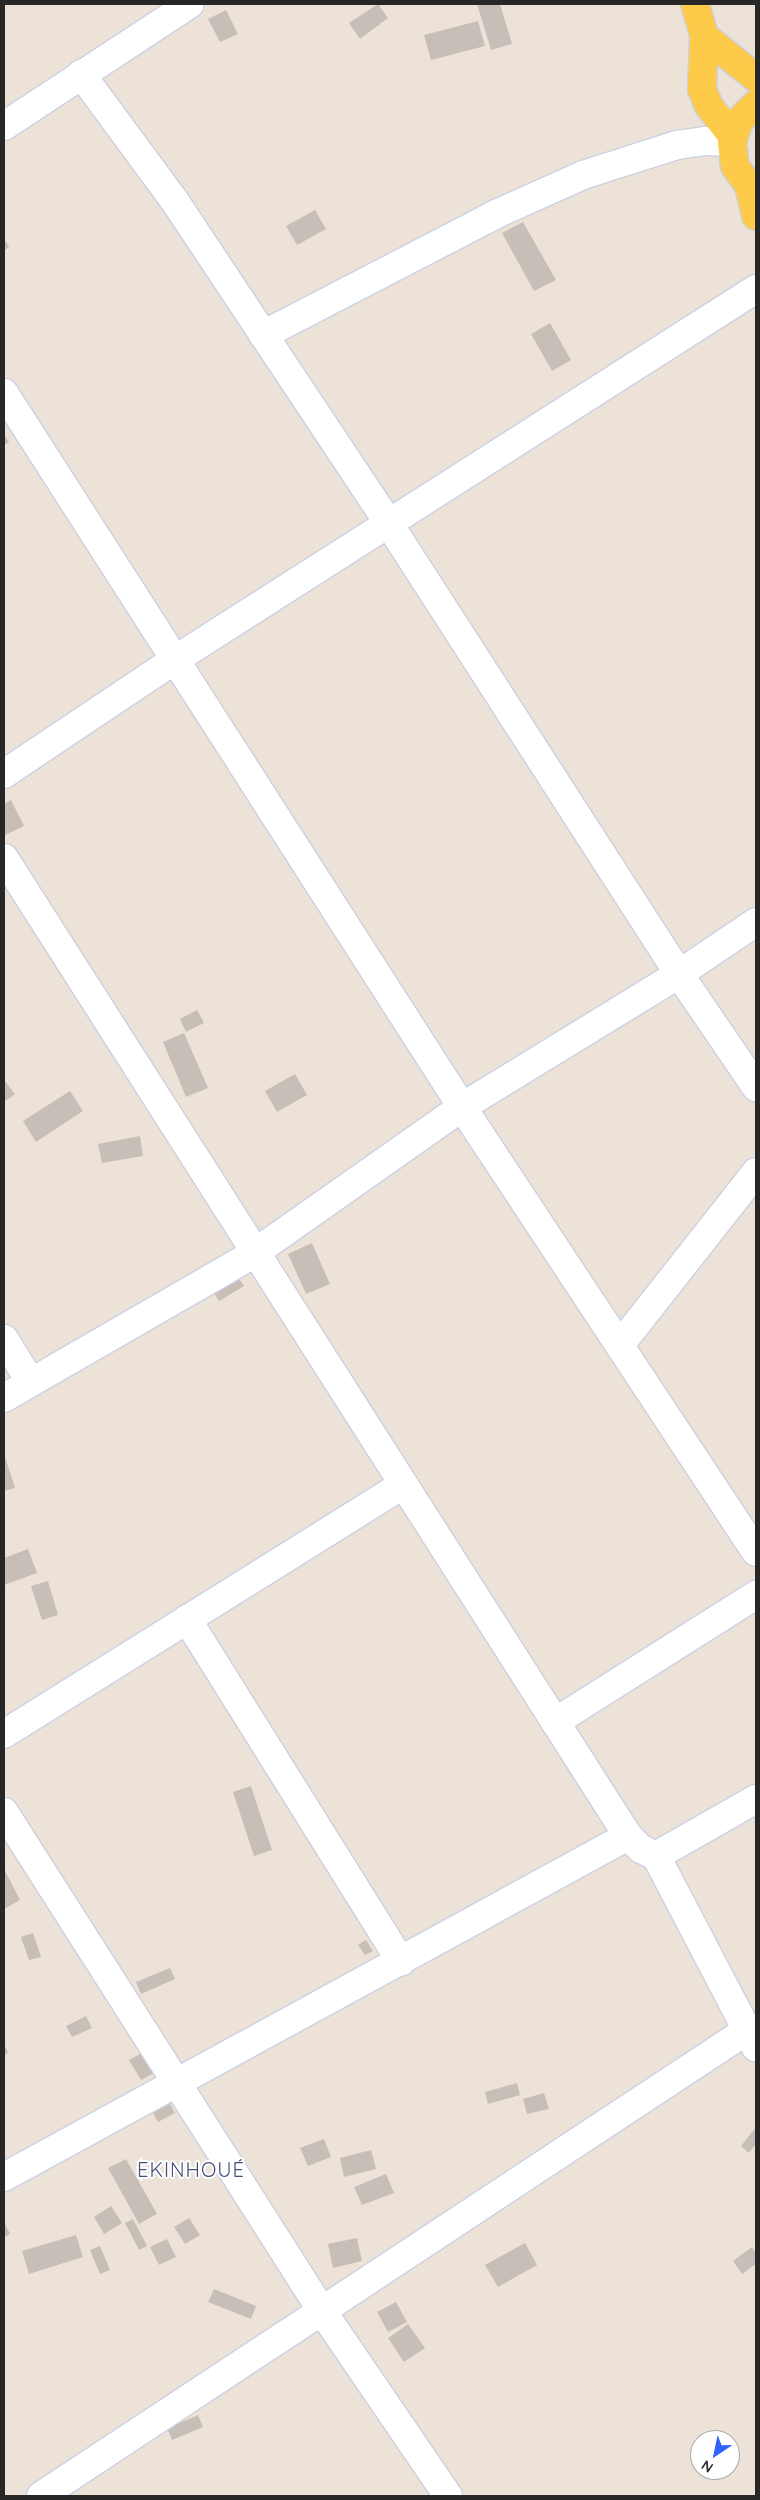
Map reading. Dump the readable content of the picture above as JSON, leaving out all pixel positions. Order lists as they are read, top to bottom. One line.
{"districts":["EKINHOUÉ"],"north":"bottom left"}
